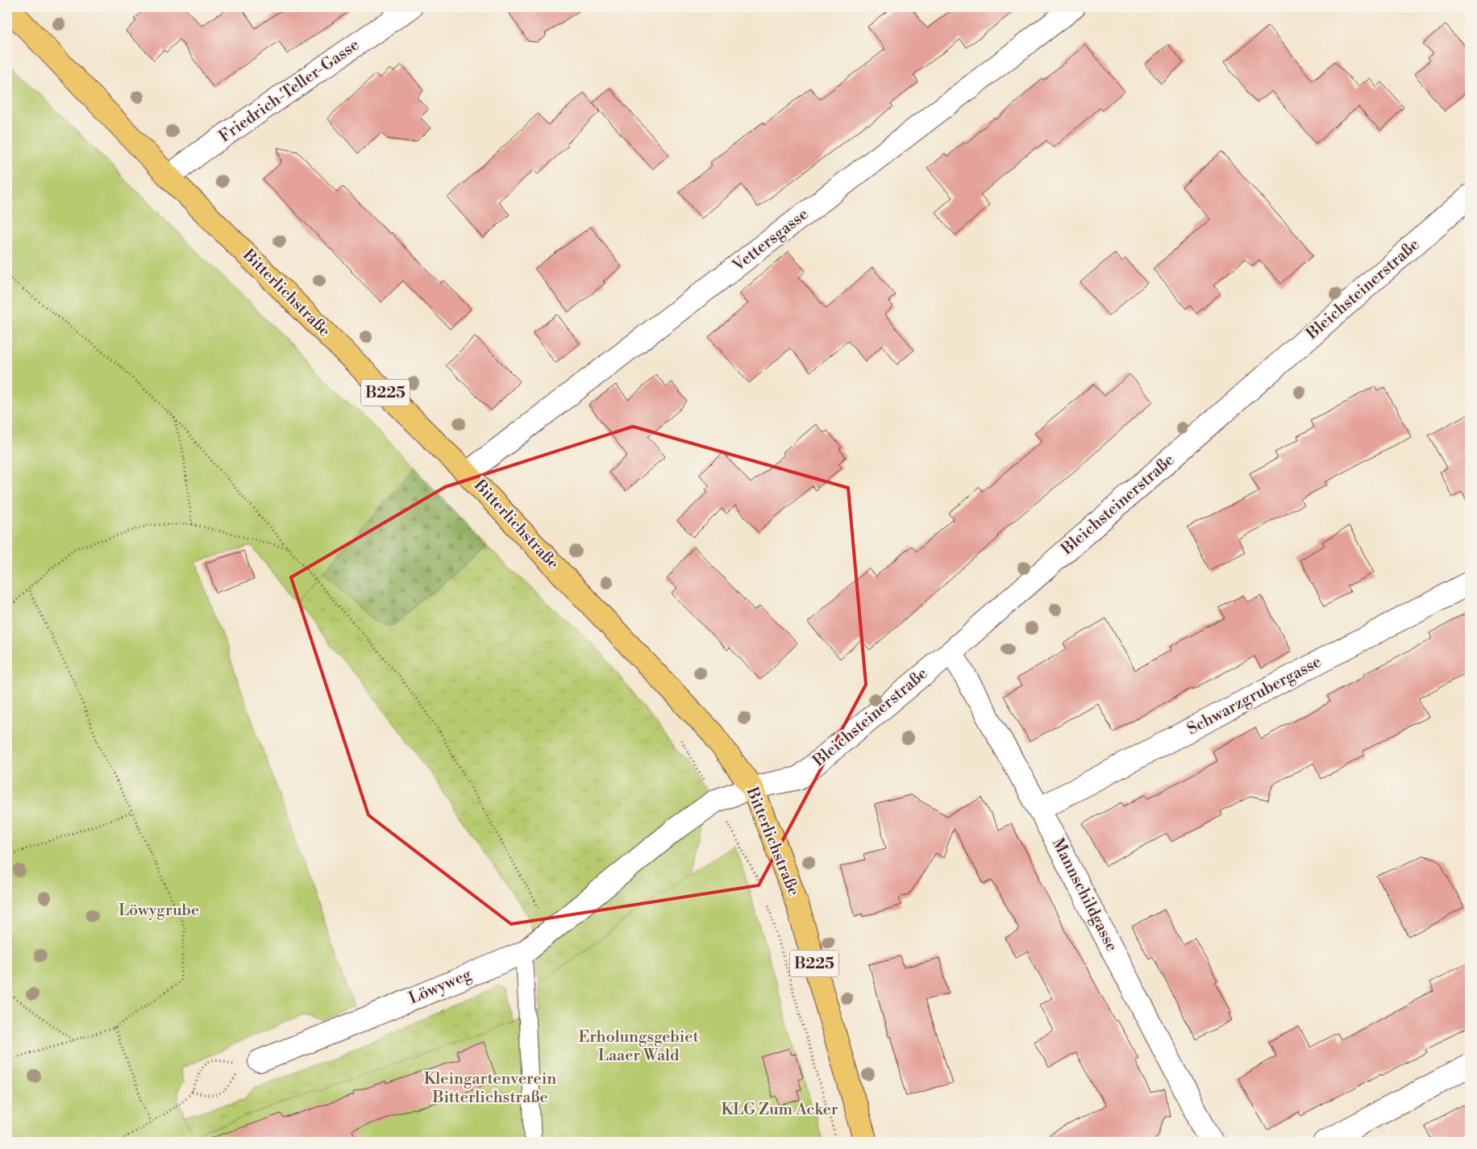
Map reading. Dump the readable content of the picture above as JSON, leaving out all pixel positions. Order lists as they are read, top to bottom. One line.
{"streets":{"main road":["Bitterlichstraße","B225"],"street":["Friedrich-Teller-Gasse","Vettersgasse","Bleichsteinerstraße","Schwarzgrubergasse","Mannschildgasse","Löwyweg"]},"crossings":[["Friedrich-Teller-Gasse","Bitterlichstraße"],["Vettersgasse","Bitterlichstraße"],["Bleichsteinerstraße","Bitterlichstraße"],["Bleichsteinerstraße","Mannschildgasse"],["Bleichsteinerstraße","Löwyweg"],["Bitterlichstraße","Löwyweg"],["Schwarzgrubergasse","Mannschildgasse"]],"parks":["Löwygrube","Erholungsgebiet Laaer Wald","Kleingartenverein Bitterlichstraße","KLG Zum Acker"]}
